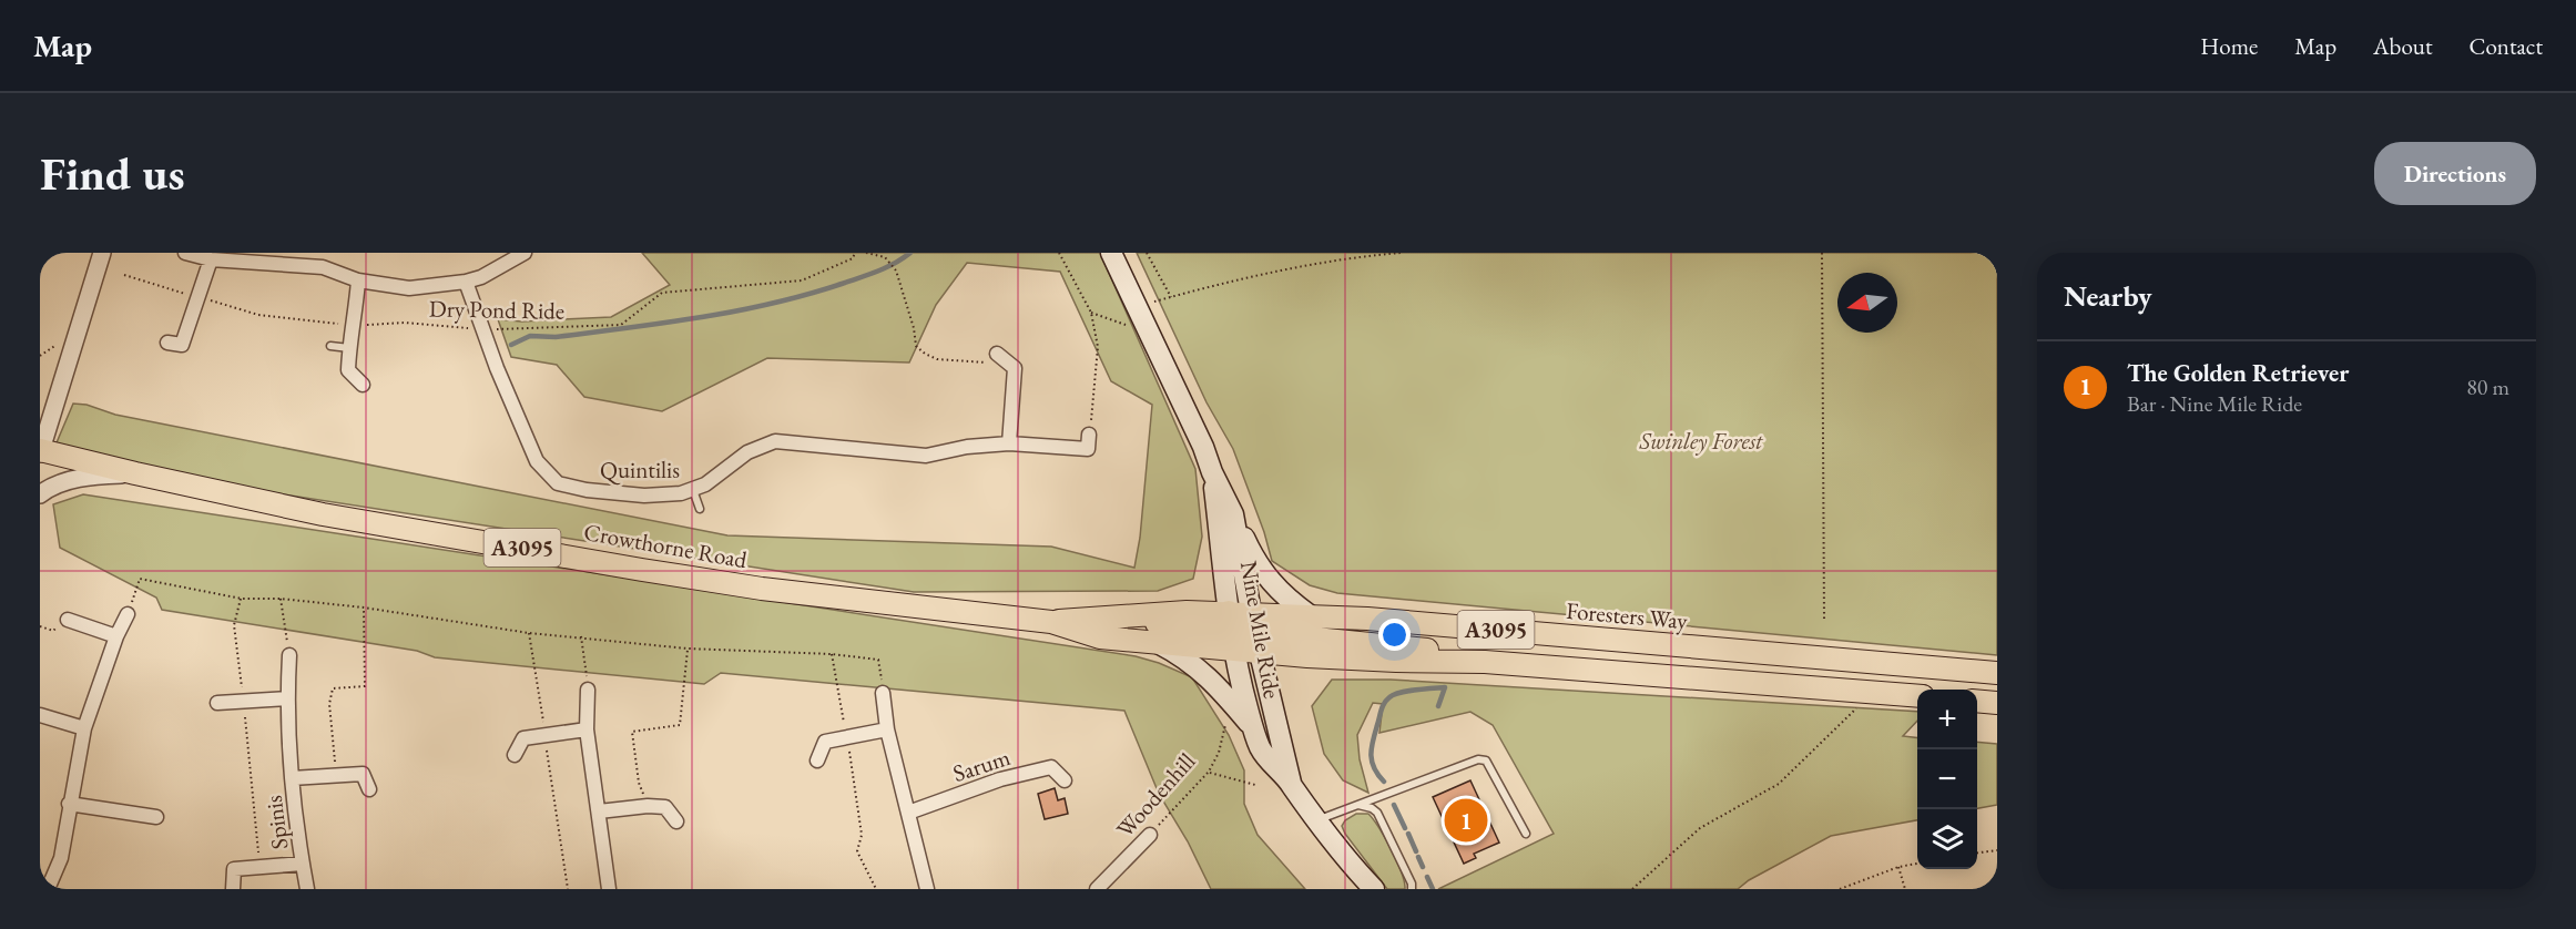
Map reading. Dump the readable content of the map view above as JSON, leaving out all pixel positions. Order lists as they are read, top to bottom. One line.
{"streets":{"main road":["Crowthorne Road","A3095","Foresters Way","Nine Mile Ride"],"street":["Quintilis","Sarum","Woodenhill","Spinis"],"path":["Dry Pond Ride"]},"crossings":[["Dry Pond Ride","Quintilis"],["Crowthorne Road","A3095"],["Crowthorne Road","Nine Mile Ride"],["A3095","Foresters Way"],["A3095","Nine Mile Ride"],["Foresters Way","Nine Mile Ride"]],"parks":["Swinley Forest"],"north":"left","page":{"header":"Map","nav":["Home","Map","About","Contact"],"buttons":"Directions","title":"Find us","heading":"Nearby","list":[{"mark":"1","name":"The Golden Retriever","note":"Bar · Nine Mile Ride","value":"80 m"}],"map_buttons":["+","−"],"pins":"1"}}
